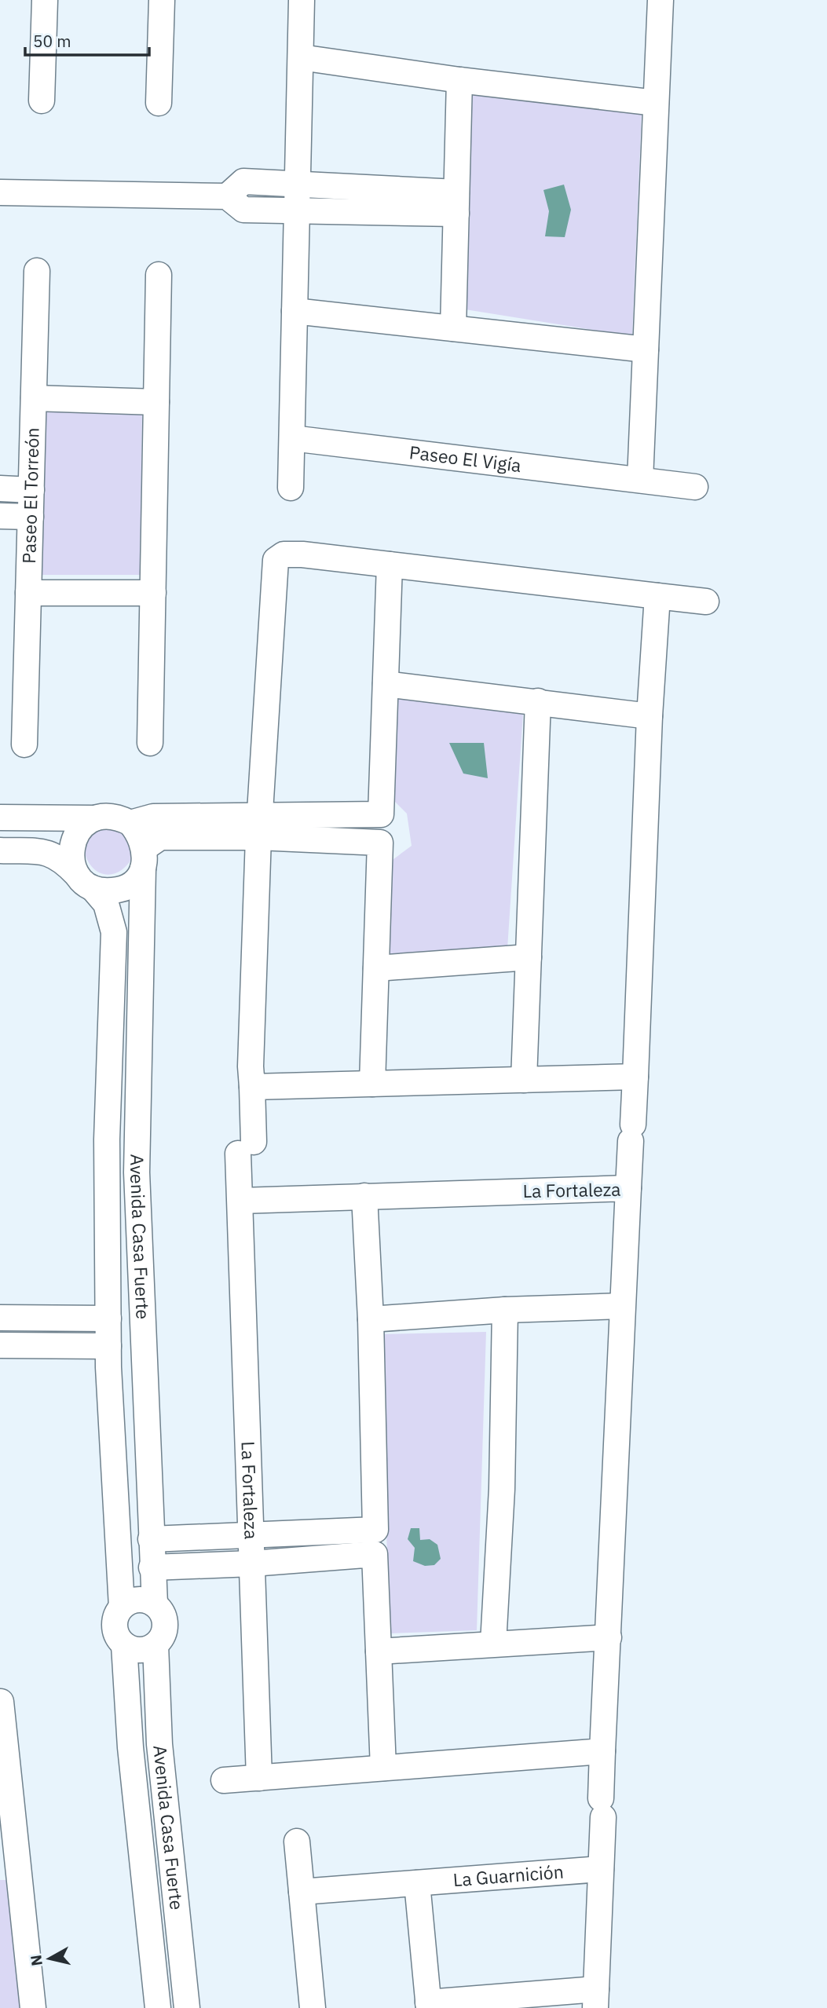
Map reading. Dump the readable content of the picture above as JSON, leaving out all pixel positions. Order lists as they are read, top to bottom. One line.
{"streets":{"street":["Paseo El Vigía","Paseo El Torreón","La Fortaleza","Avenida Casa Fuerte","La Guarnición"]},"crossings":[["La Fortaleza","La Guarnición"]],"scale_bar":"50 m","north":"left"}
